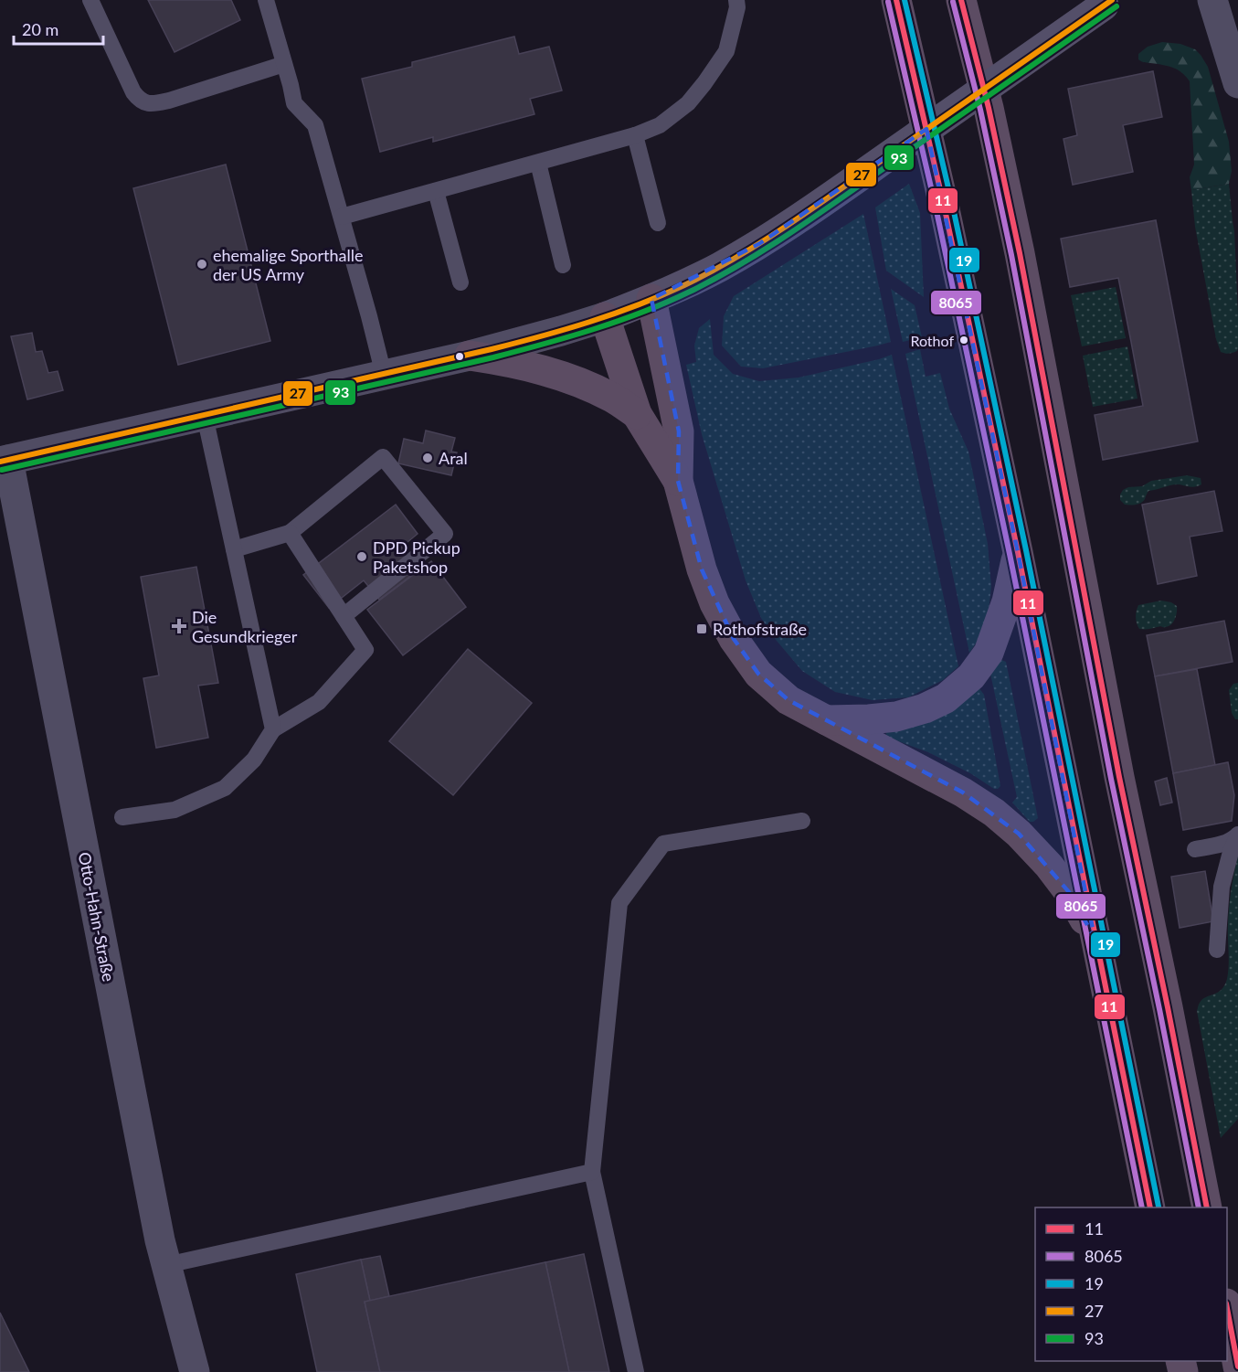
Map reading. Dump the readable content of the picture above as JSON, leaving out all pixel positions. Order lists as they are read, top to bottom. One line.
{"streets":{"street":["Otto-Hahn-Straße"]},"places":{"other":["ehemalige Sporthalle der US Army","Rothof","Aral","DPD Pickup Paketshop"],"health":["Die Gesundkrieger"],"transit":["Rothofstraße"]},"lines":["transit line 11","transit line 19","transit line 27","transit line 8065","transit line 93"],"legend":["11","8065","19","27","93"],"scale_bar":"20 m"}
